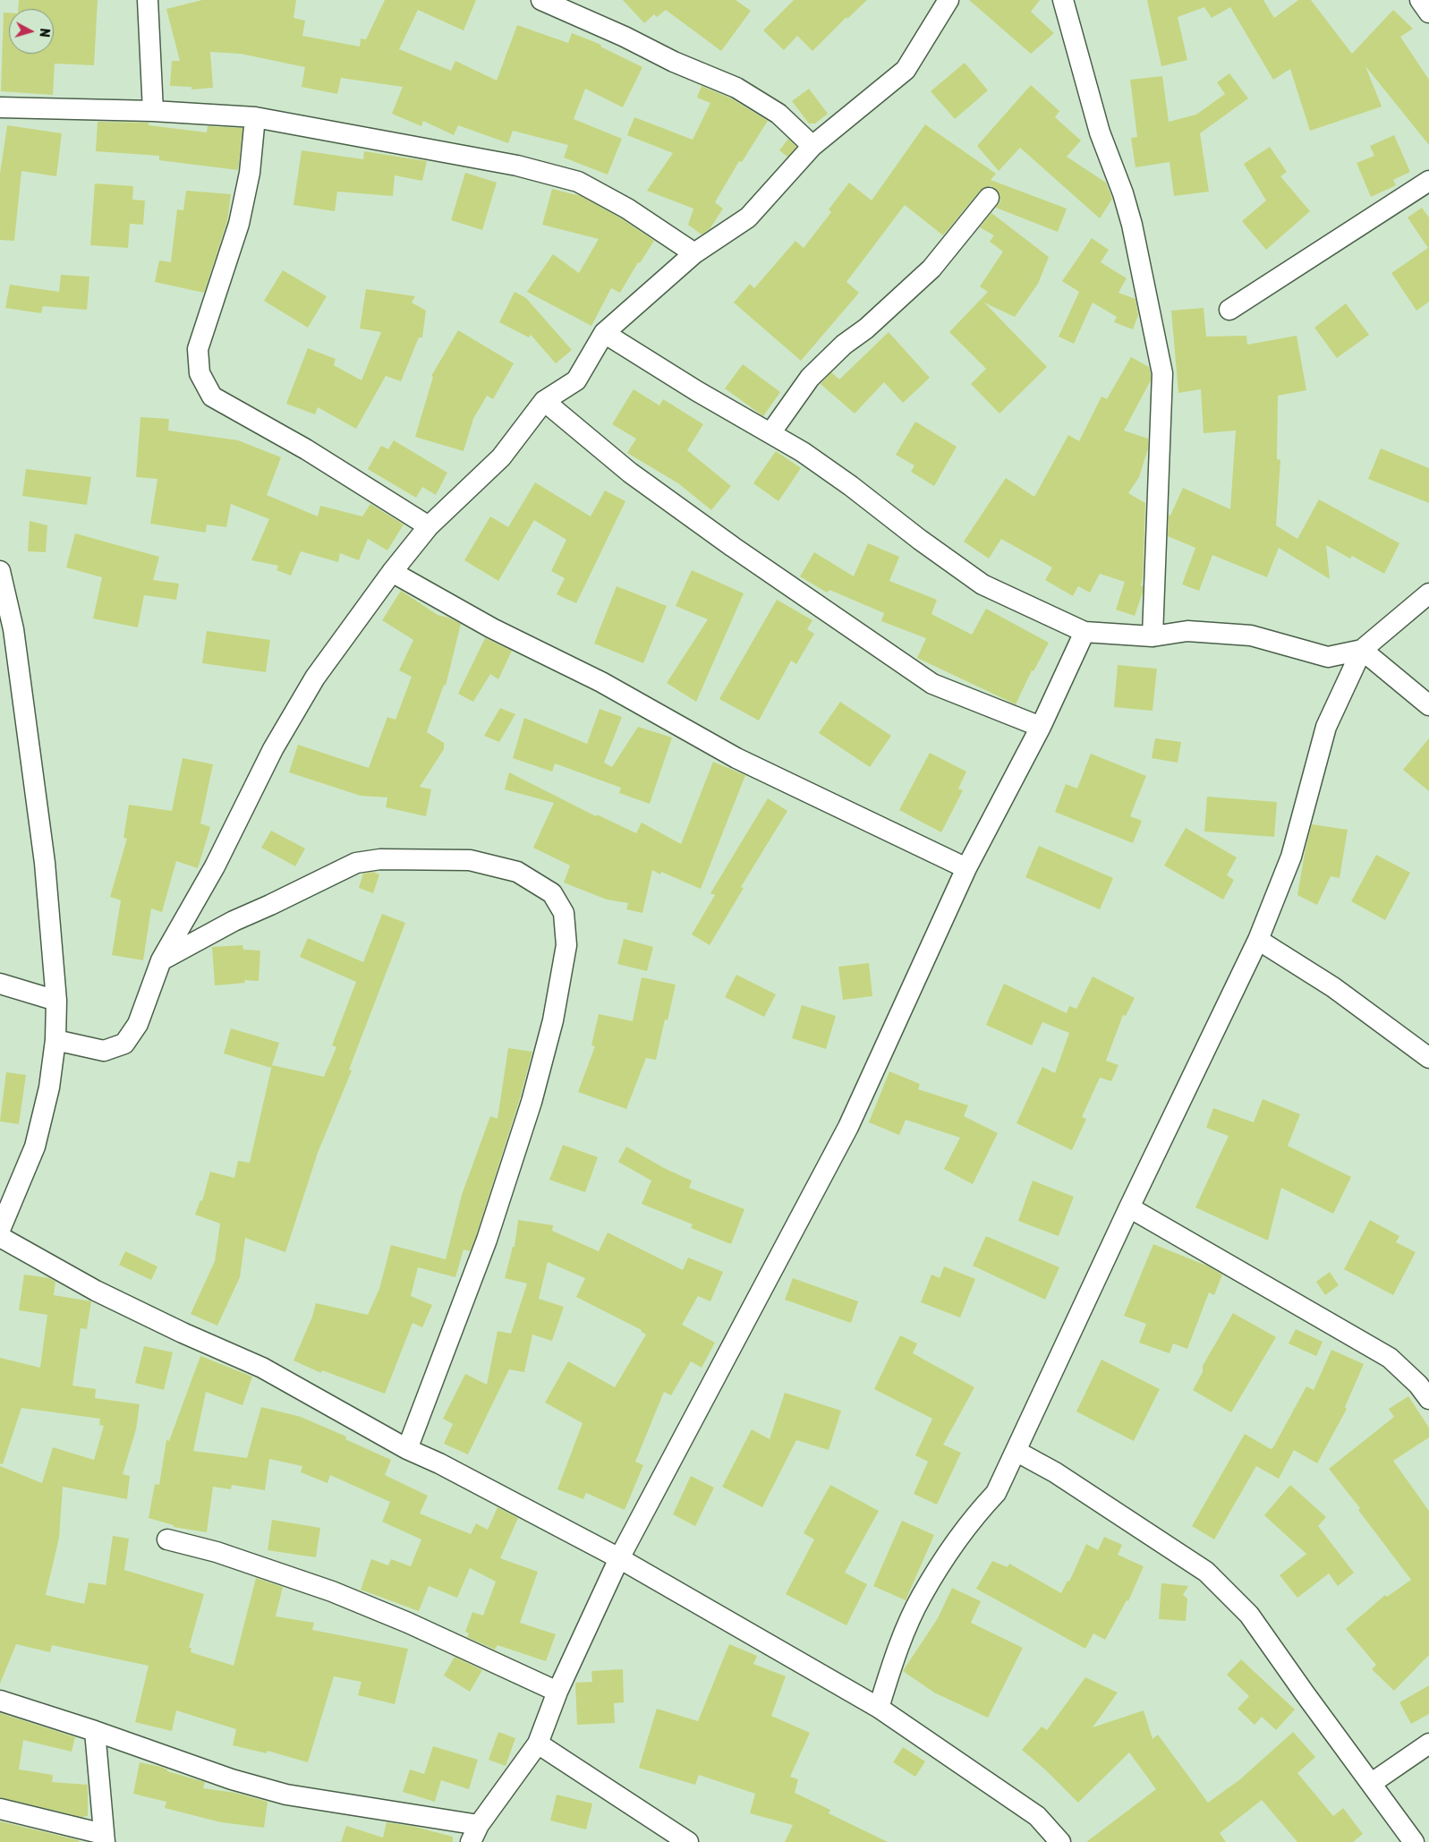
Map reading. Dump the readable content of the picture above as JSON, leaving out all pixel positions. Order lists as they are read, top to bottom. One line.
{"north":"right"}
